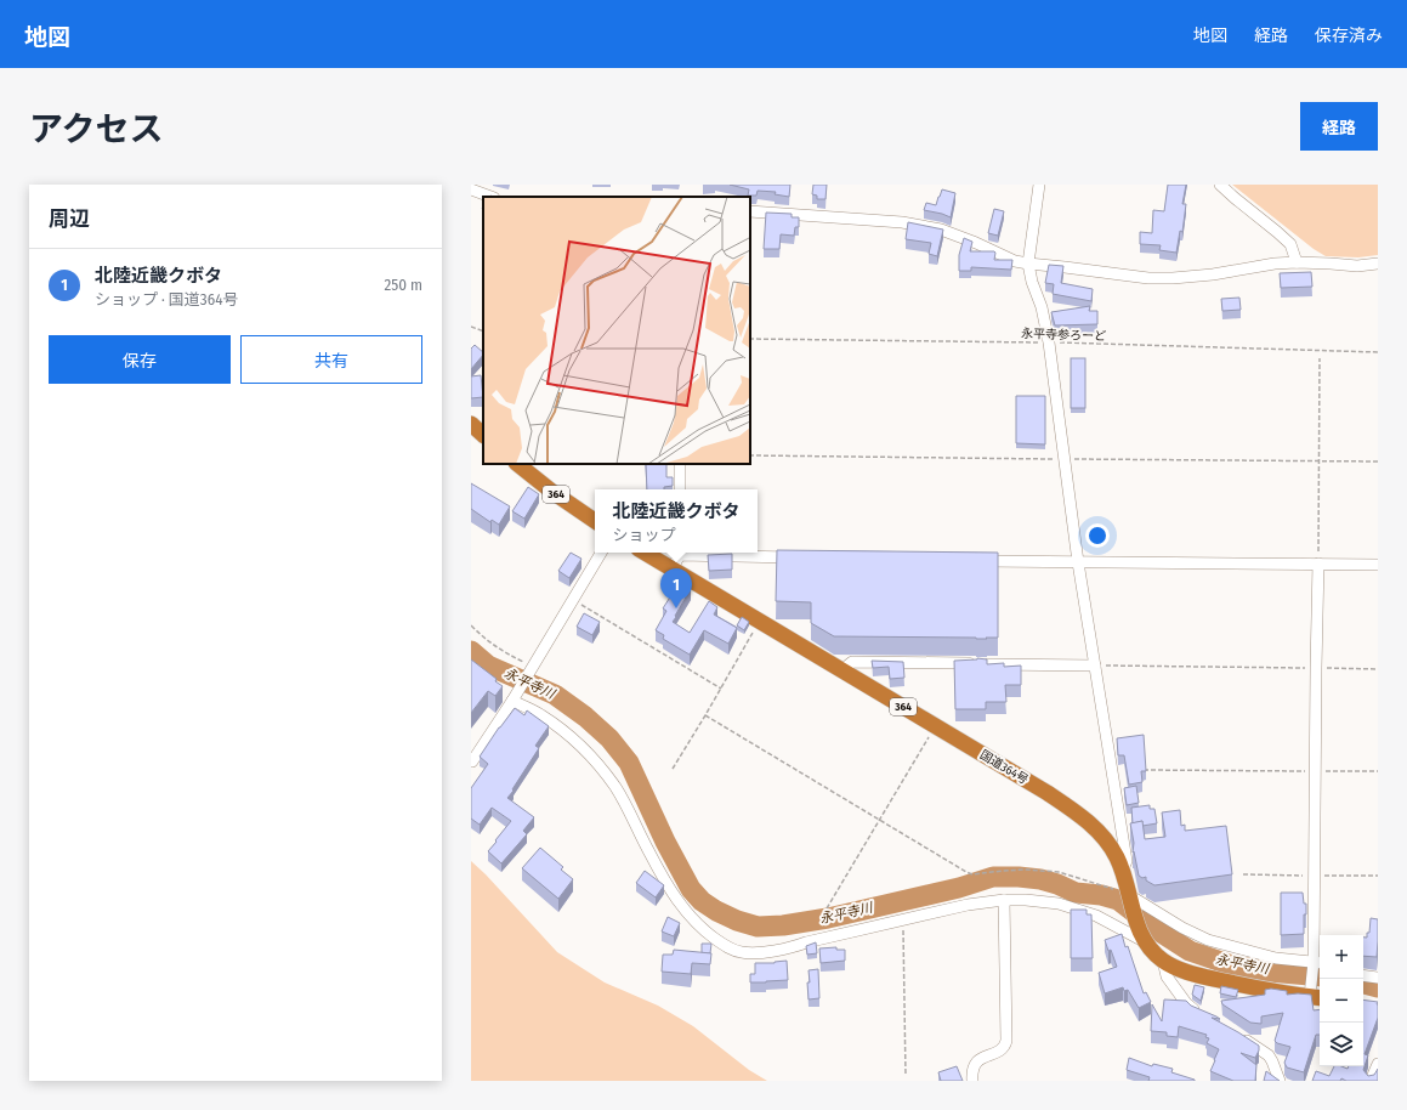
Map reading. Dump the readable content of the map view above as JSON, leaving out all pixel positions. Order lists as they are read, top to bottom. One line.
{"streets":{"highway":["364","国道364号"],"path":["永平寺参ろーど"]},"water":["永平寺川"],"page":{"header":"地図","nav":["地図","経路","保存済み"],"title":"アクセス","buttons":["経路",["保存","共有"]],"heading":"周辺","list":[{"mark":"1","name":"北陸近畿クボタ","note":"ショップ · 国道364号","value":"250 m"}],"popup":["北陸近畿クボタ","ショップ"],"pins":"1","map_buttons":["+","−"]}}
